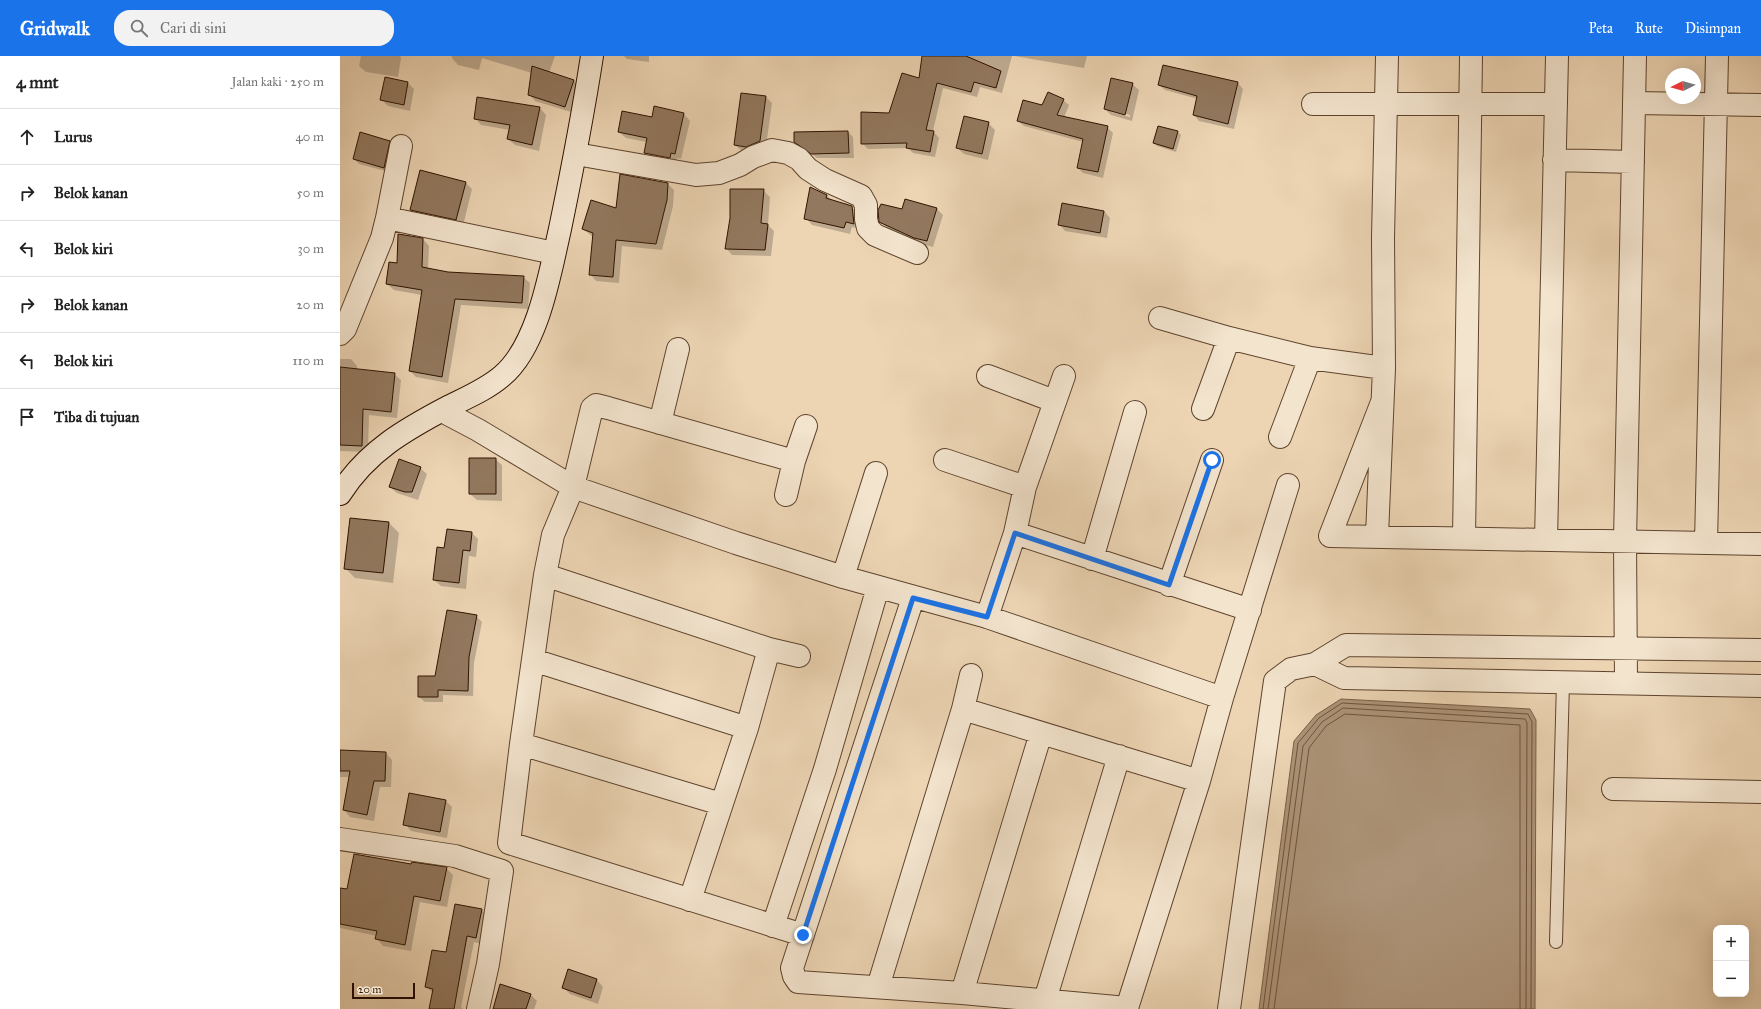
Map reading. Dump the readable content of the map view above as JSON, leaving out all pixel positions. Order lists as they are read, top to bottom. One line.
{"scale_bar":"20 m","north":"left","page":{"header":"Gridwalk","search":"Cari di sini","nav":["Peta","Rute","Disimpan"],"heading":["4 mnt","Jalan kaki · 250 m"],"list":[["Lurus","40 m"],["Belok kanan","50 m"],["Belok kiri","30 m"],["Belok kanan","20 m"],["Belok kiri","110 m"],"Tiba di tujuan"],"map_buttons":["+","−"],"scale":"20 m"}}
